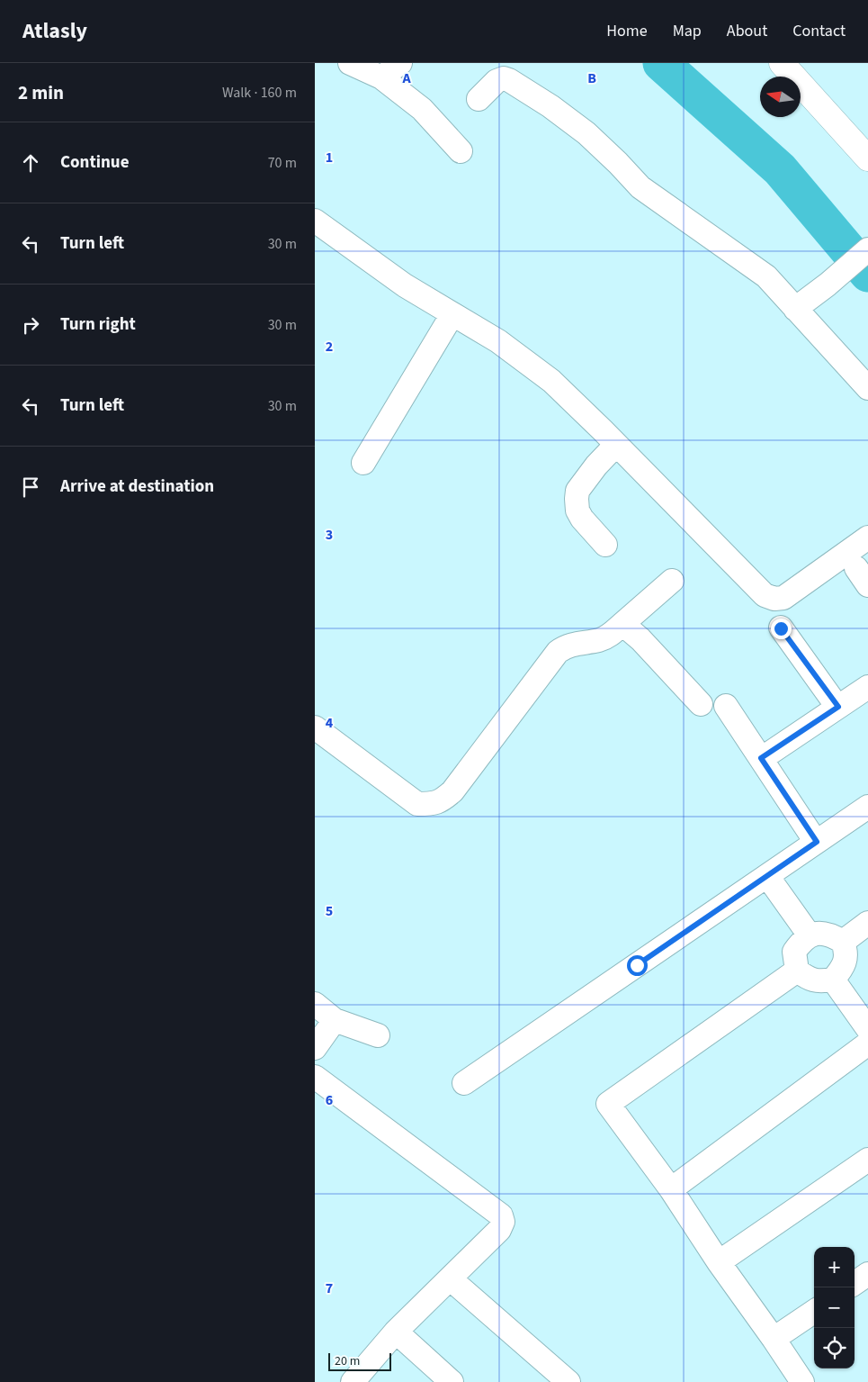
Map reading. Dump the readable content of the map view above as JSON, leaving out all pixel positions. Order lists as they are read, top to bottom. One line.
{"scale_bar":"20 m","north":"left","page":{"header":"Atlasly","nav":["Home","Map","About","Contact"],"heading":["2 min","Walk · 160 m"],"list":[["Continue","70 m"],["Turn left","30 m"],["Turn right","30 m"],["Turn left","30 m"],"Arrive at destination"],"map_buttons":["+","−"],"scale":"20 m"},"grid":{"columns":["A","B"],"rows":["1","2","3","4","5","6","7"]}}
